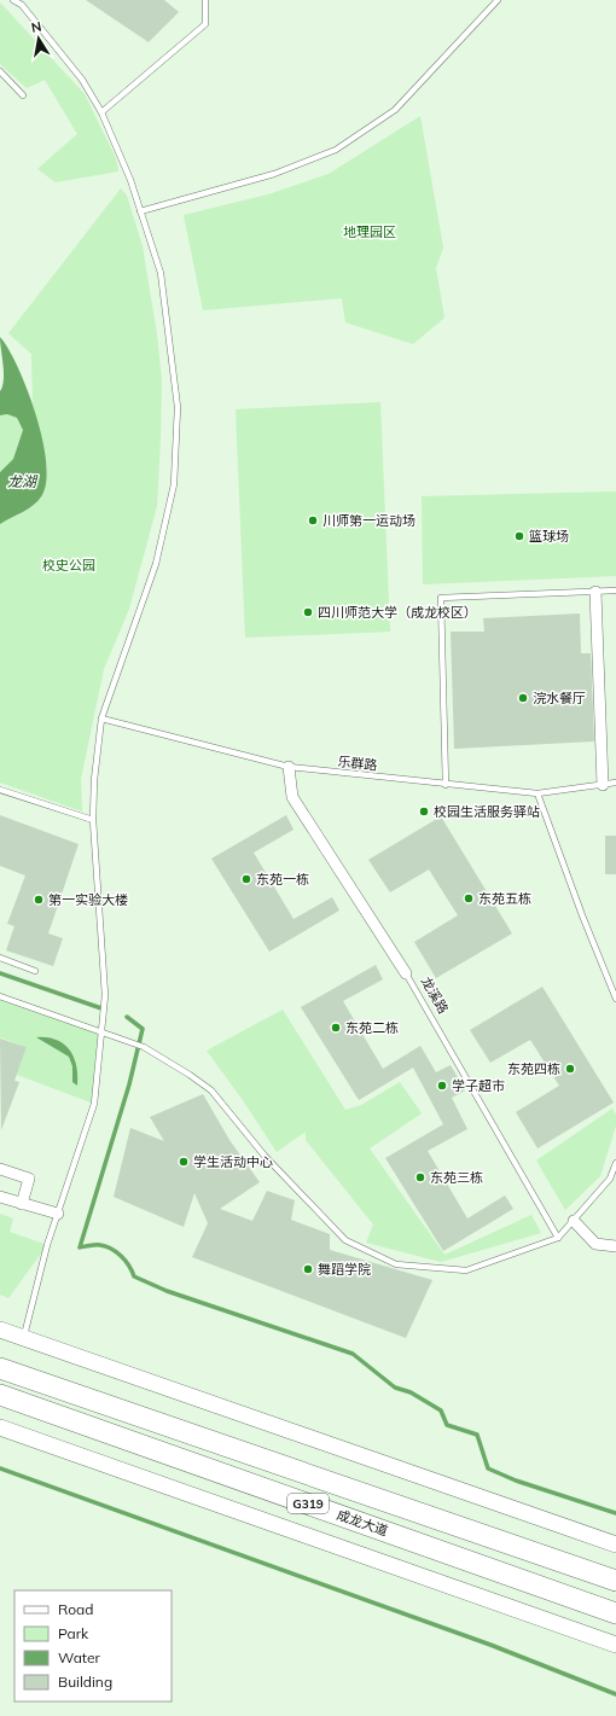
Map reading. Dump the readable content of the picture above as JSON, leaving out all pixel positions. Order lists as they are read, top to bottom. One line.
{"streets":{"highway":["G319","成龙大道"],"street":["龙溪路"],"lane":["乐群路"]},"crossings":[["乐群路","龙溪路"]],"water":["龙湖"],"parks":["地理园区","校史公园"],"places":["川师第一运动场","篮球场","四川师范大学（成龙校区）","浣水餐厅","校园生活服务驿站","东苑一栋","东苑五栋","第一实验大楼","东苑二栋","东苑四栋","学子超市","学生活动中心","东苑三栋","舞蹈学院"],"legend":["Road","Park","Water","Building"],"north":"top"}
